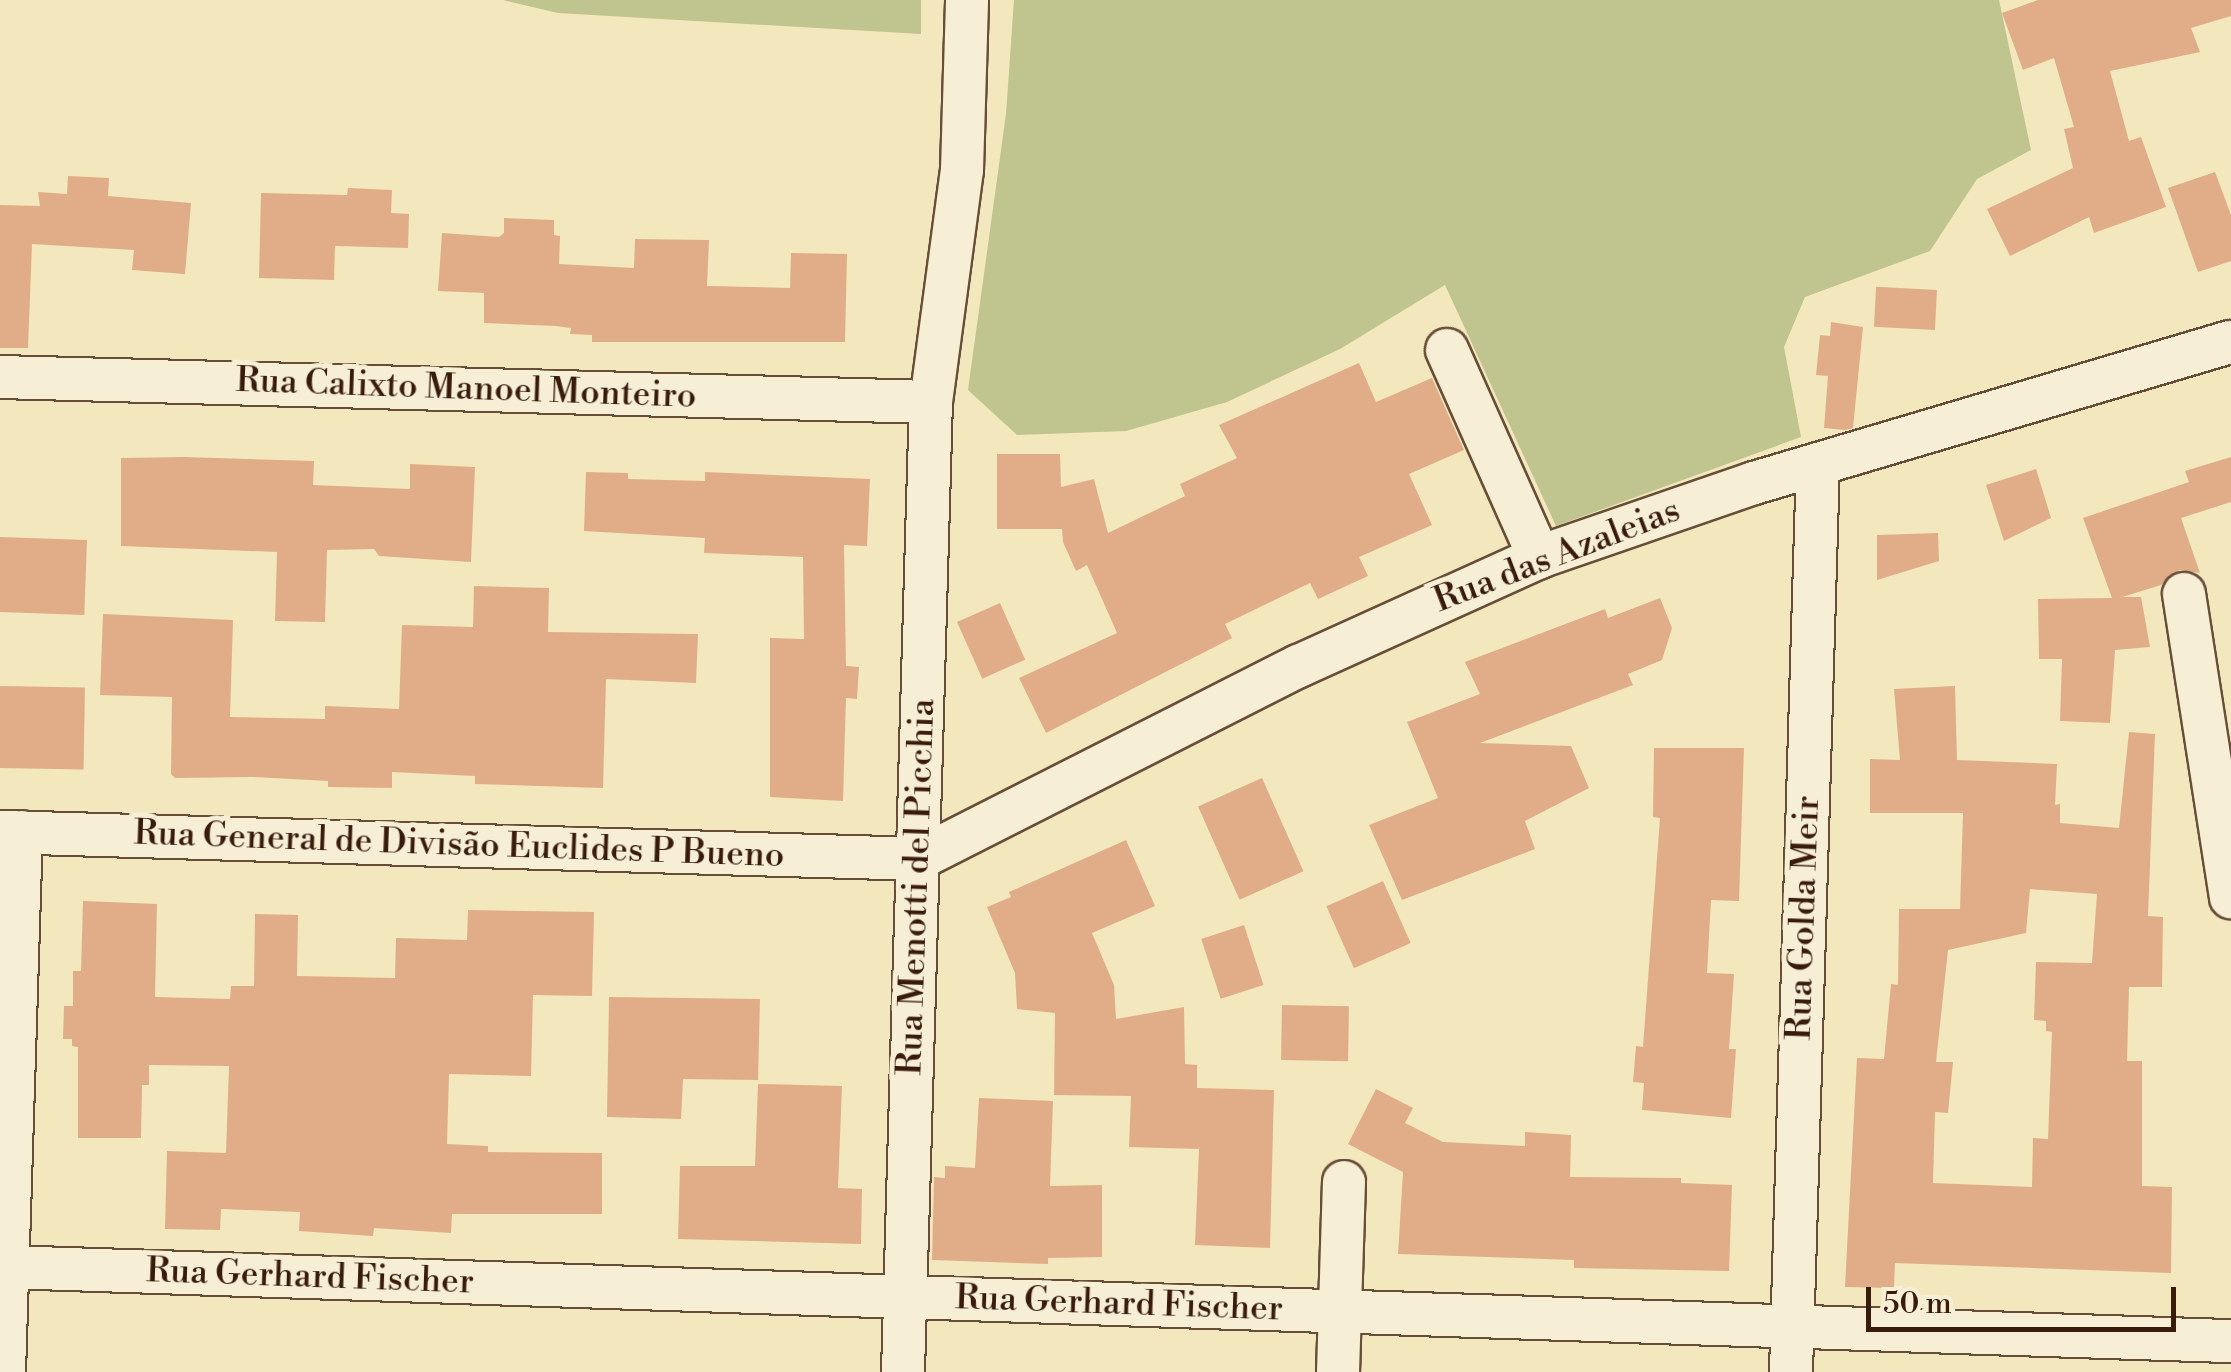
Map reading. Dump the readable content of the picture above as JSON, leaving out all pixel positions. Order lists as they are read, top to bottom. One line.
{"streets":{"street":["Rua Calixto Manoel Monteiro","Rua das Azaleias","Rua General de Divisão Euclides P Bueno","Rua Menotti del Picchia","Rua Golda Meir","Rua Gerhard Fischer"]},"crossings":[["Rua Calixto Manoel Monteiro","Rua Menotti del Picchia"],["Rua das Azaleias","Rua General de Divisão Euclides P Bueno"],["Rua das Azaleias","Rua Menotti del Picchia"],["Rua das Azaleias","Rua Golda Meir"],["Rua General de Divisão Euclides P Bueno","Rua Menotti del Picchia"],["Rua Menotti del Picchia","Rua Gerhard Fischer"],["Rua Golda Meir","Rua Gerhard Fischer"]],"scale_bar":"50 m"}
